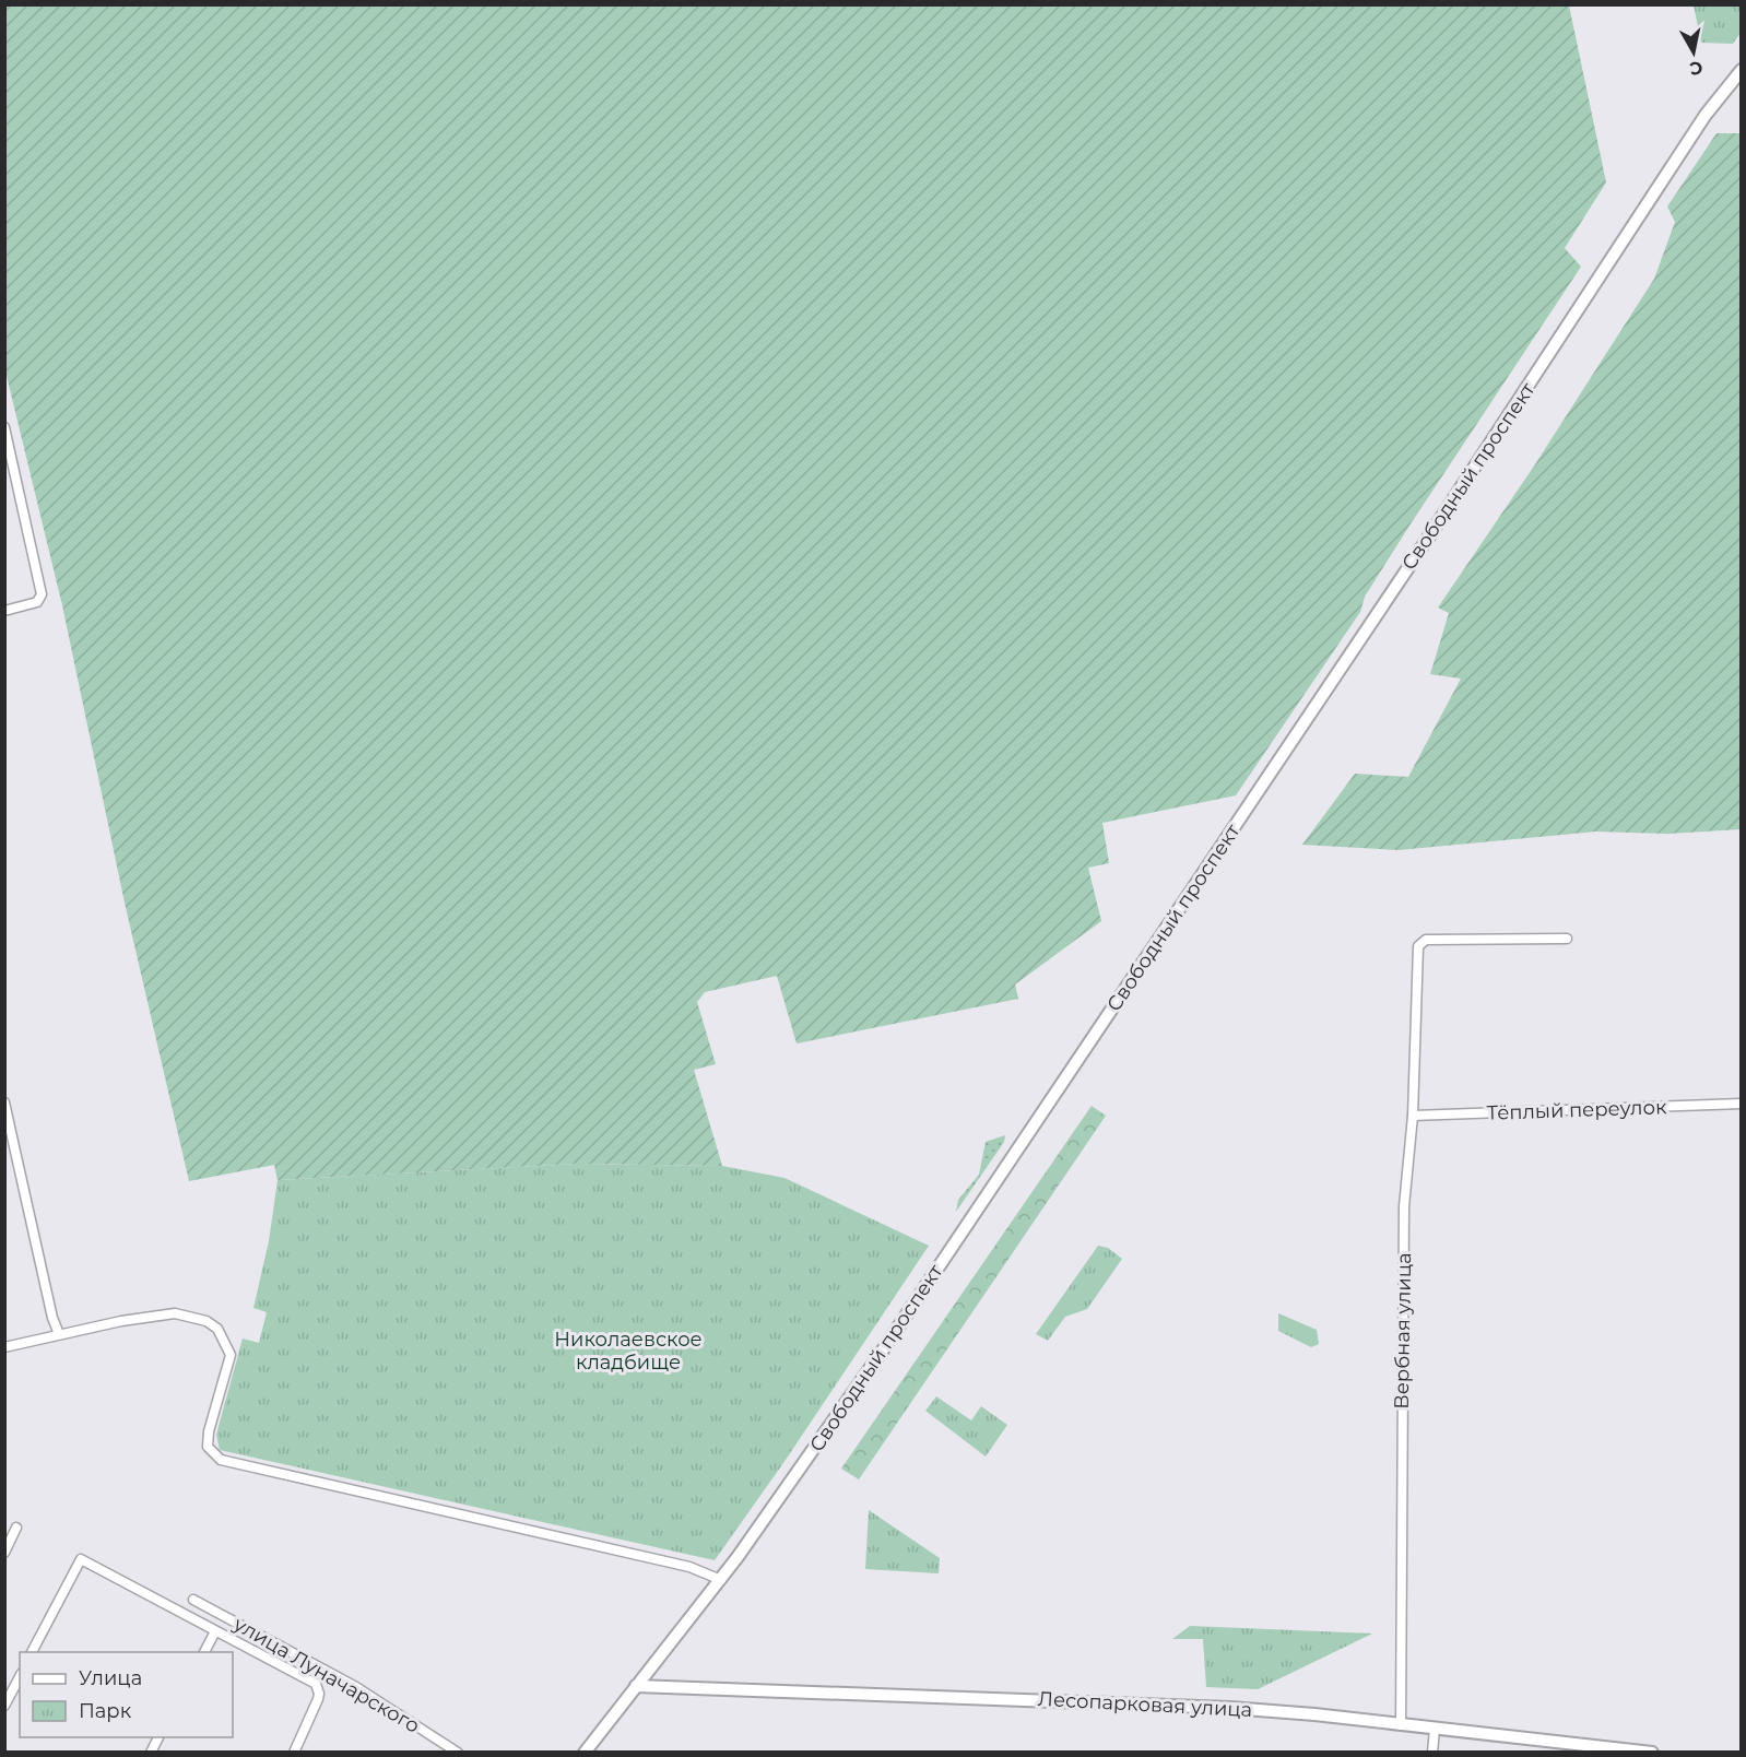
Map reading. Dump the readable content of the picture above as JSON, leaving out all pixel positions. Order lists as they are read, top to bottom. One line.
{"streets":{"main road":["Свободный проспект","Лесопарковая улица"],"street":["Тёплый переулок","Вербная улица","улица Луначарского"]},"crossings":[["Свободный проспект","Лесопарковая улица"],["Тёплый переулок","Вербная улица"],["Вербная улица","Лесопарковая улица"]],"parks":["Николаевское кладбище"],"legend":["Улица","Парк"],"north":"bottom"}
